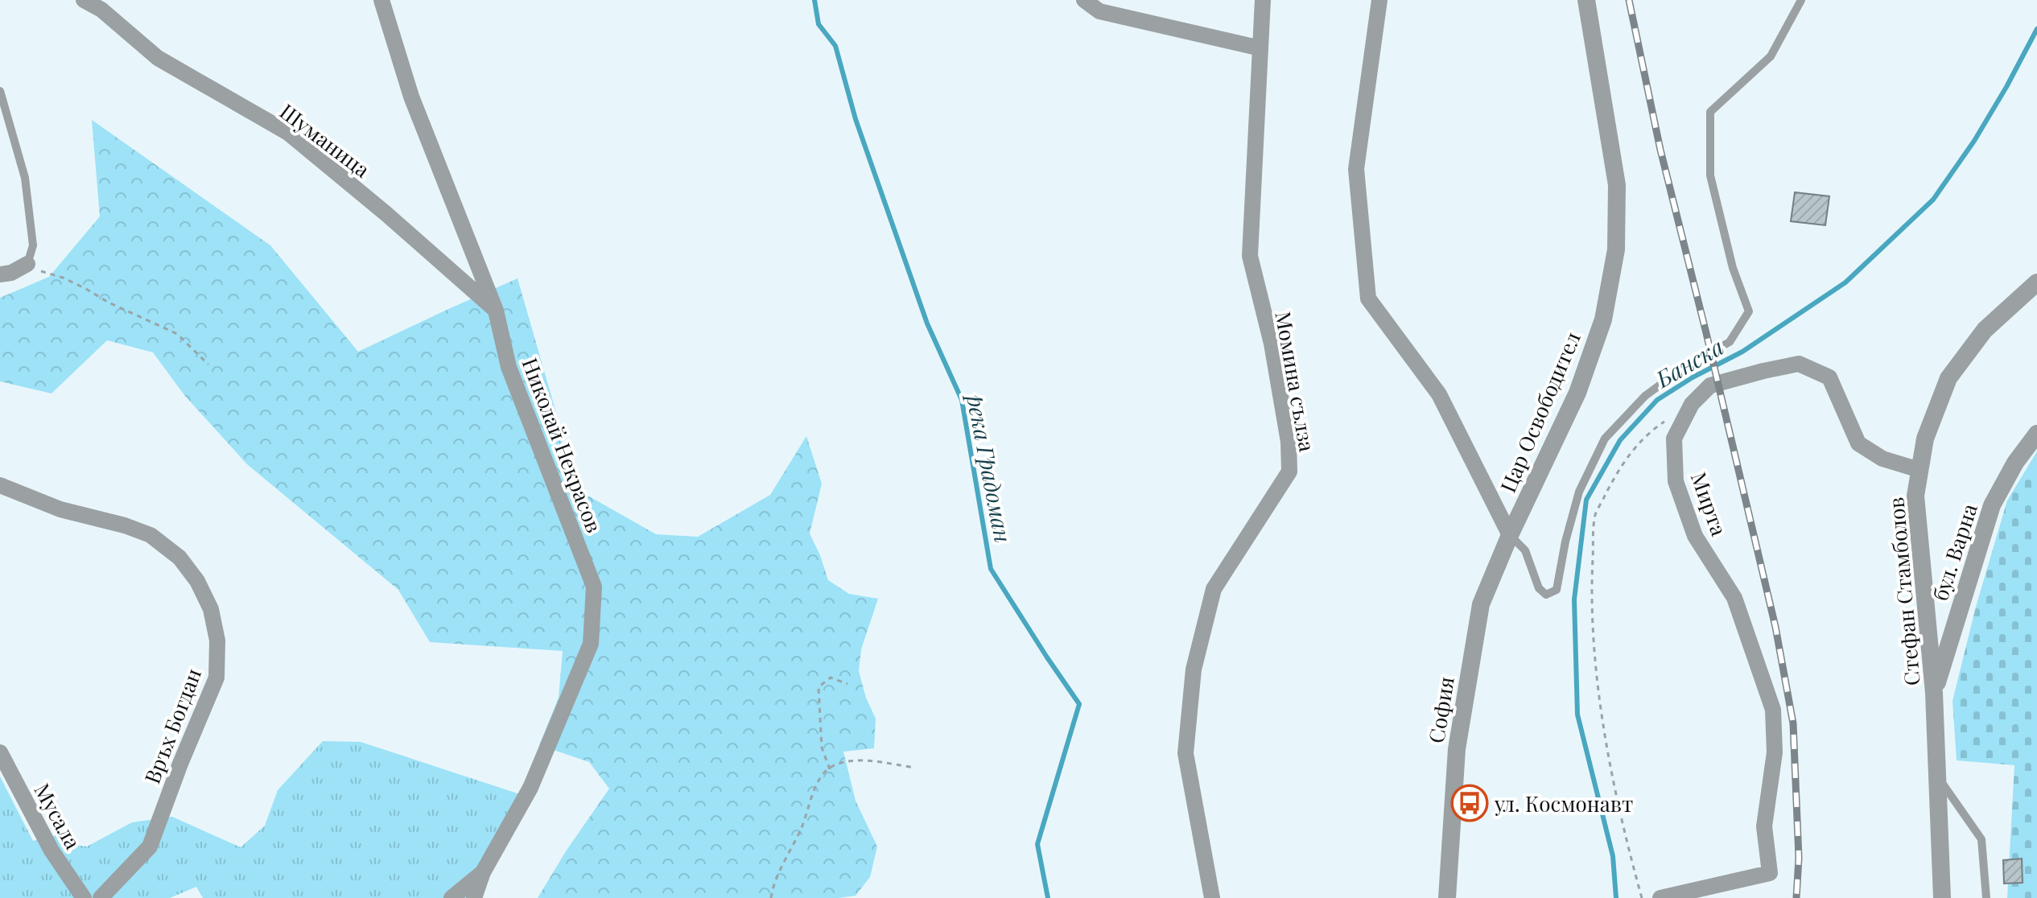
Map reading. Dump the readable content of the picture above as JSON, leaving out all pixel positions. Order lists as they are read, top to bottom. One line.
{"streets":{"street":["Шуманица","Момина сълза","Цар Освободител","Николай Некрасов","Мирта","бул. Варна","Стефан Стамболов","София","Връх Богдан","Мусала"]},"crossings":[["Шуманица","Николай Некрасов"],["Цар Освободител","София"],["Мирта","Стефан Стамболов"],["бул. Варна","Стефан Стамболов"]],"water":["Банска","река Градоман"],"places":{"bus stop":["ул. Космонавт"]}}
